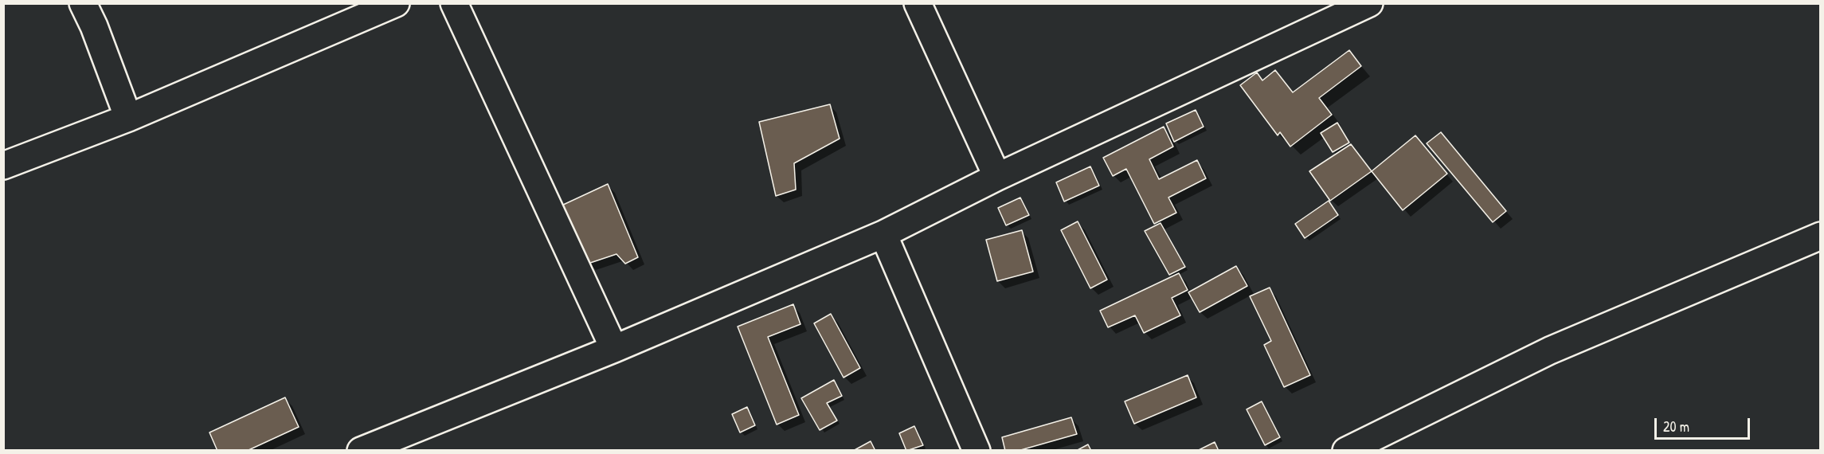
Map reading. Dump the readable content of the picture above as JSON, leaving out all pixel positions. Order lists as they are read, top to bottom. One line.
{"scale_bar":"20 m"}
